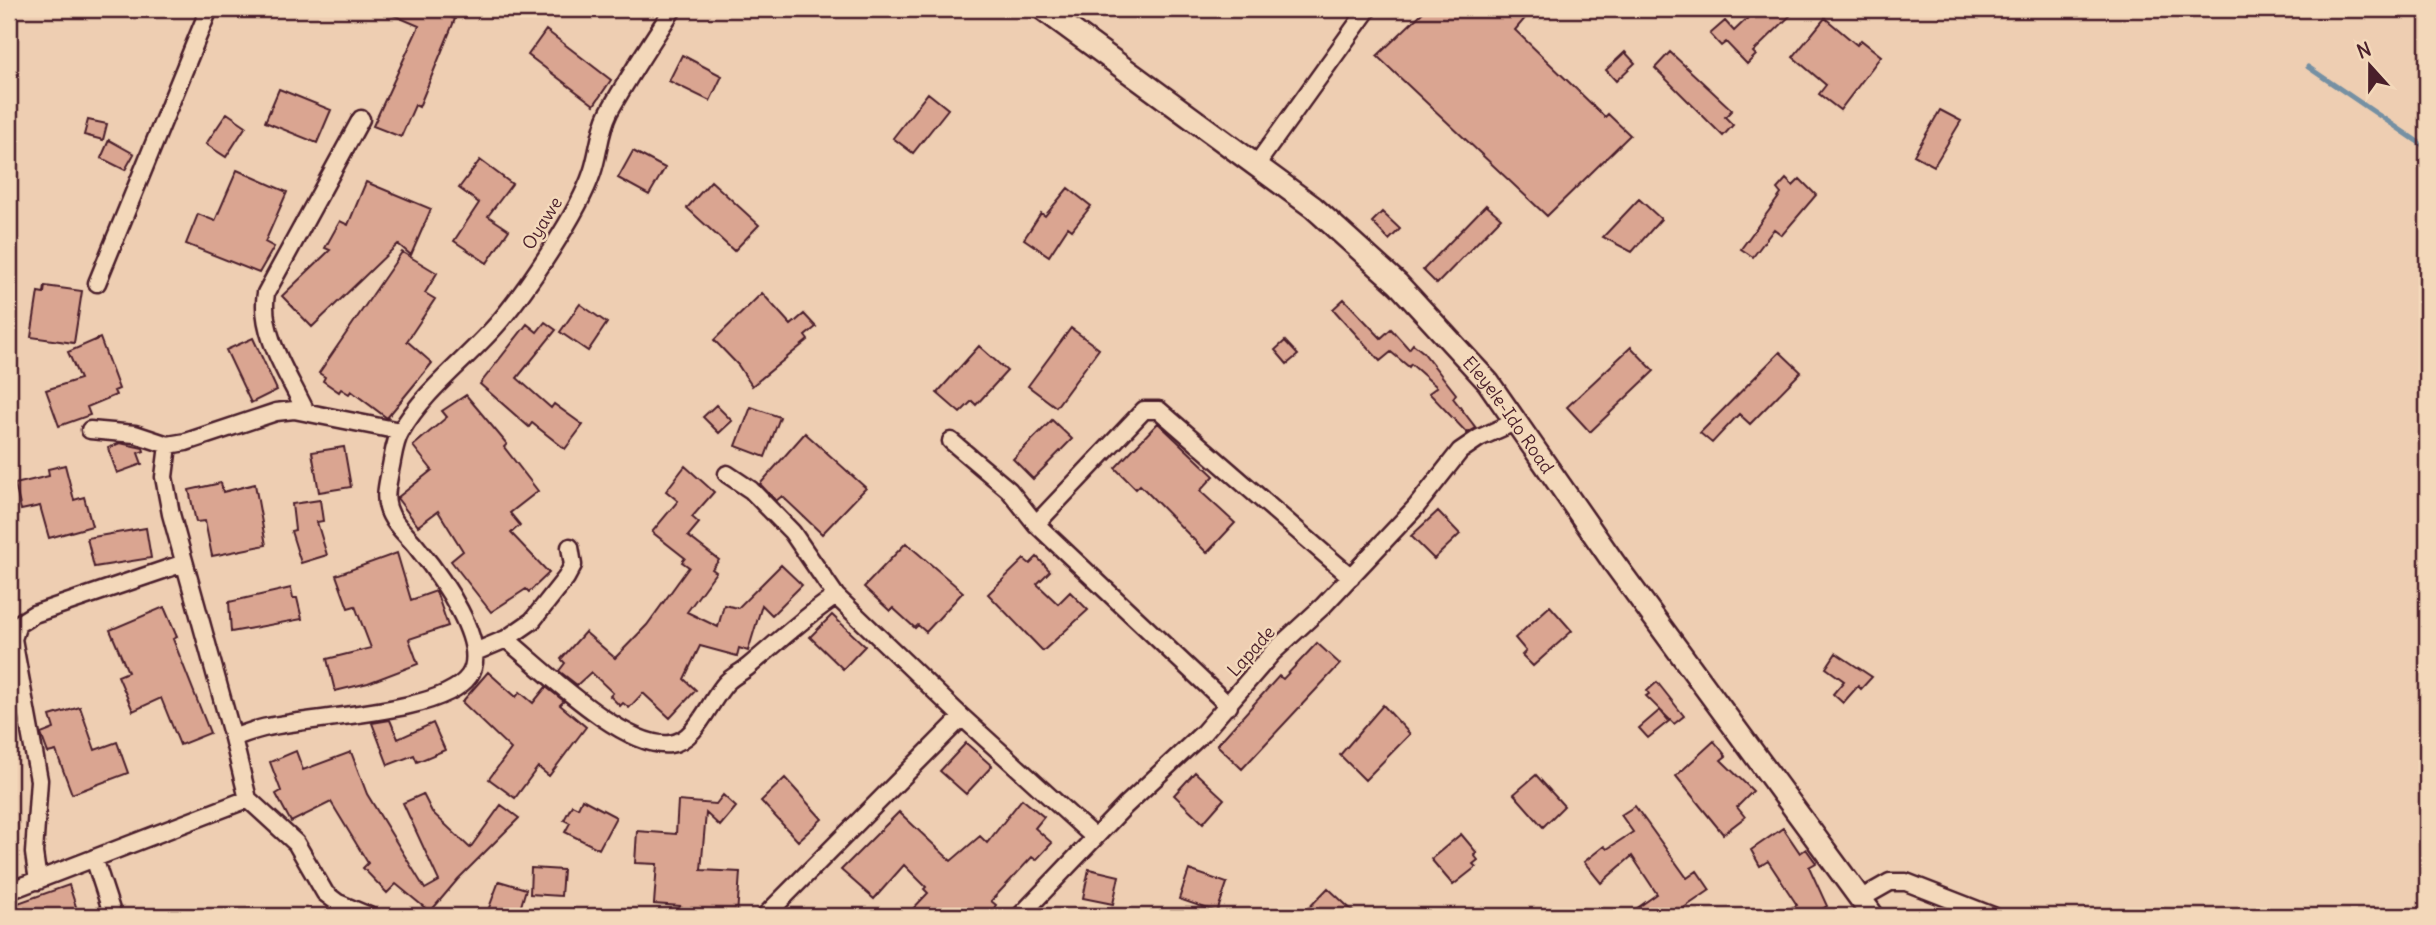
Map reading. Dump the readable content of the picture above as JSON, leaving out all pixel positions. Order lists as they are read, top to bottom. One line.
{"streets":{"main road":["Eleyele-Ido Road"],"street":["Oyawe","Lapade"]},"crossings":[["Eleyele-Ido Road","Lapade"]],"north":"top"}
